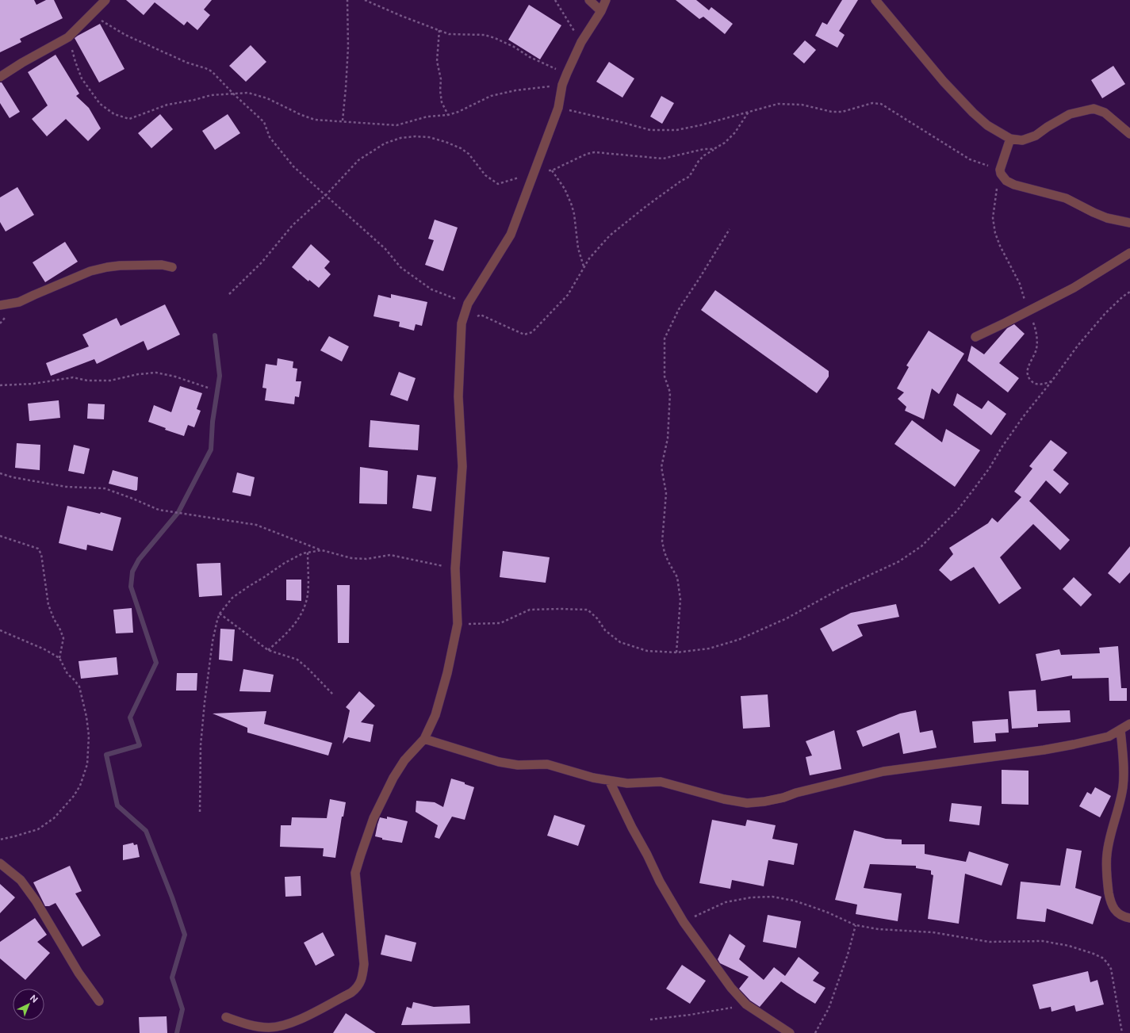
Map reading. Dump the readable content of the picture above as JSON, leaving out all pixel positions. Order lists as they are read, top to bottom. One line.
{"north":"top right"}
